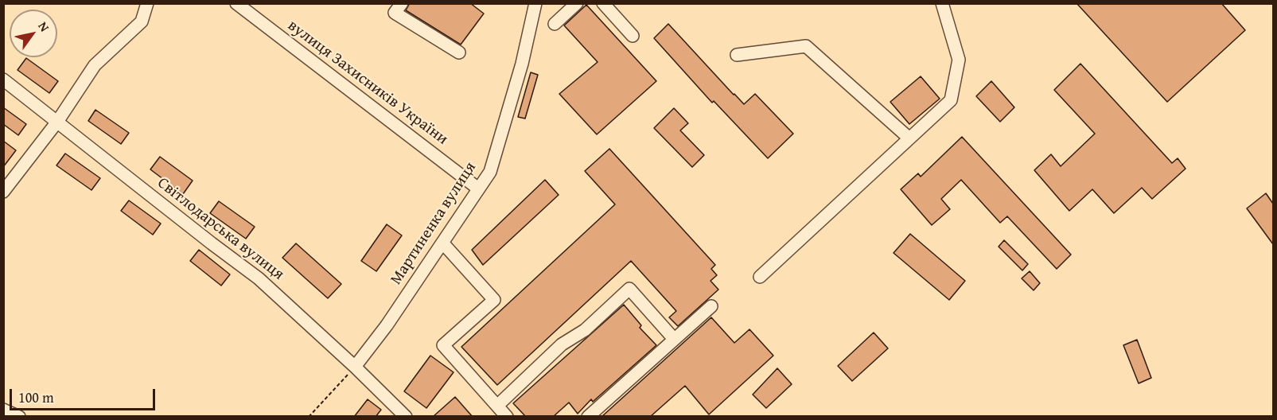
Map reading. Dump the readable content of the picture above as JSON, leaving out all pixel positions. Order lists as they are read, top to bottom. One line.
{"streets":{"street":["вулиця Захисників України","Мартиненка вулиця","Світлодарська вулиця"]},"crossings":[["вулиця Захисників України","Мартиненка вулиця"],["Мартиненка вулиця","Світлодарська вулиця"]],"scale_bar":"100 m","north":"top right"}
